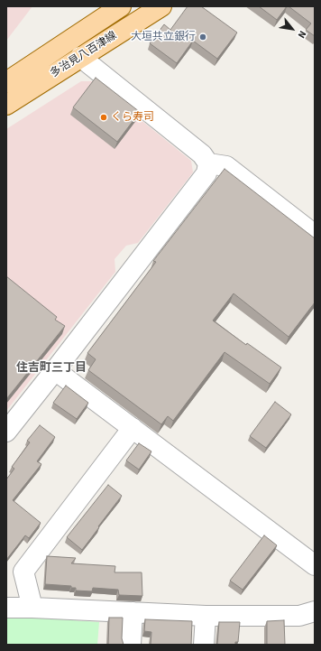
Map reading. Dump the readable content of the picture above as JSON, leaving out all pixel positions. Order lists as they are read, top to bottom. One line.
{"streets":{"main road":["多治見八百津線"]},"districts":["住吉町三丁目"],"places":["大垣共立銀行","くら寿司"],"north":"bottom right"}
